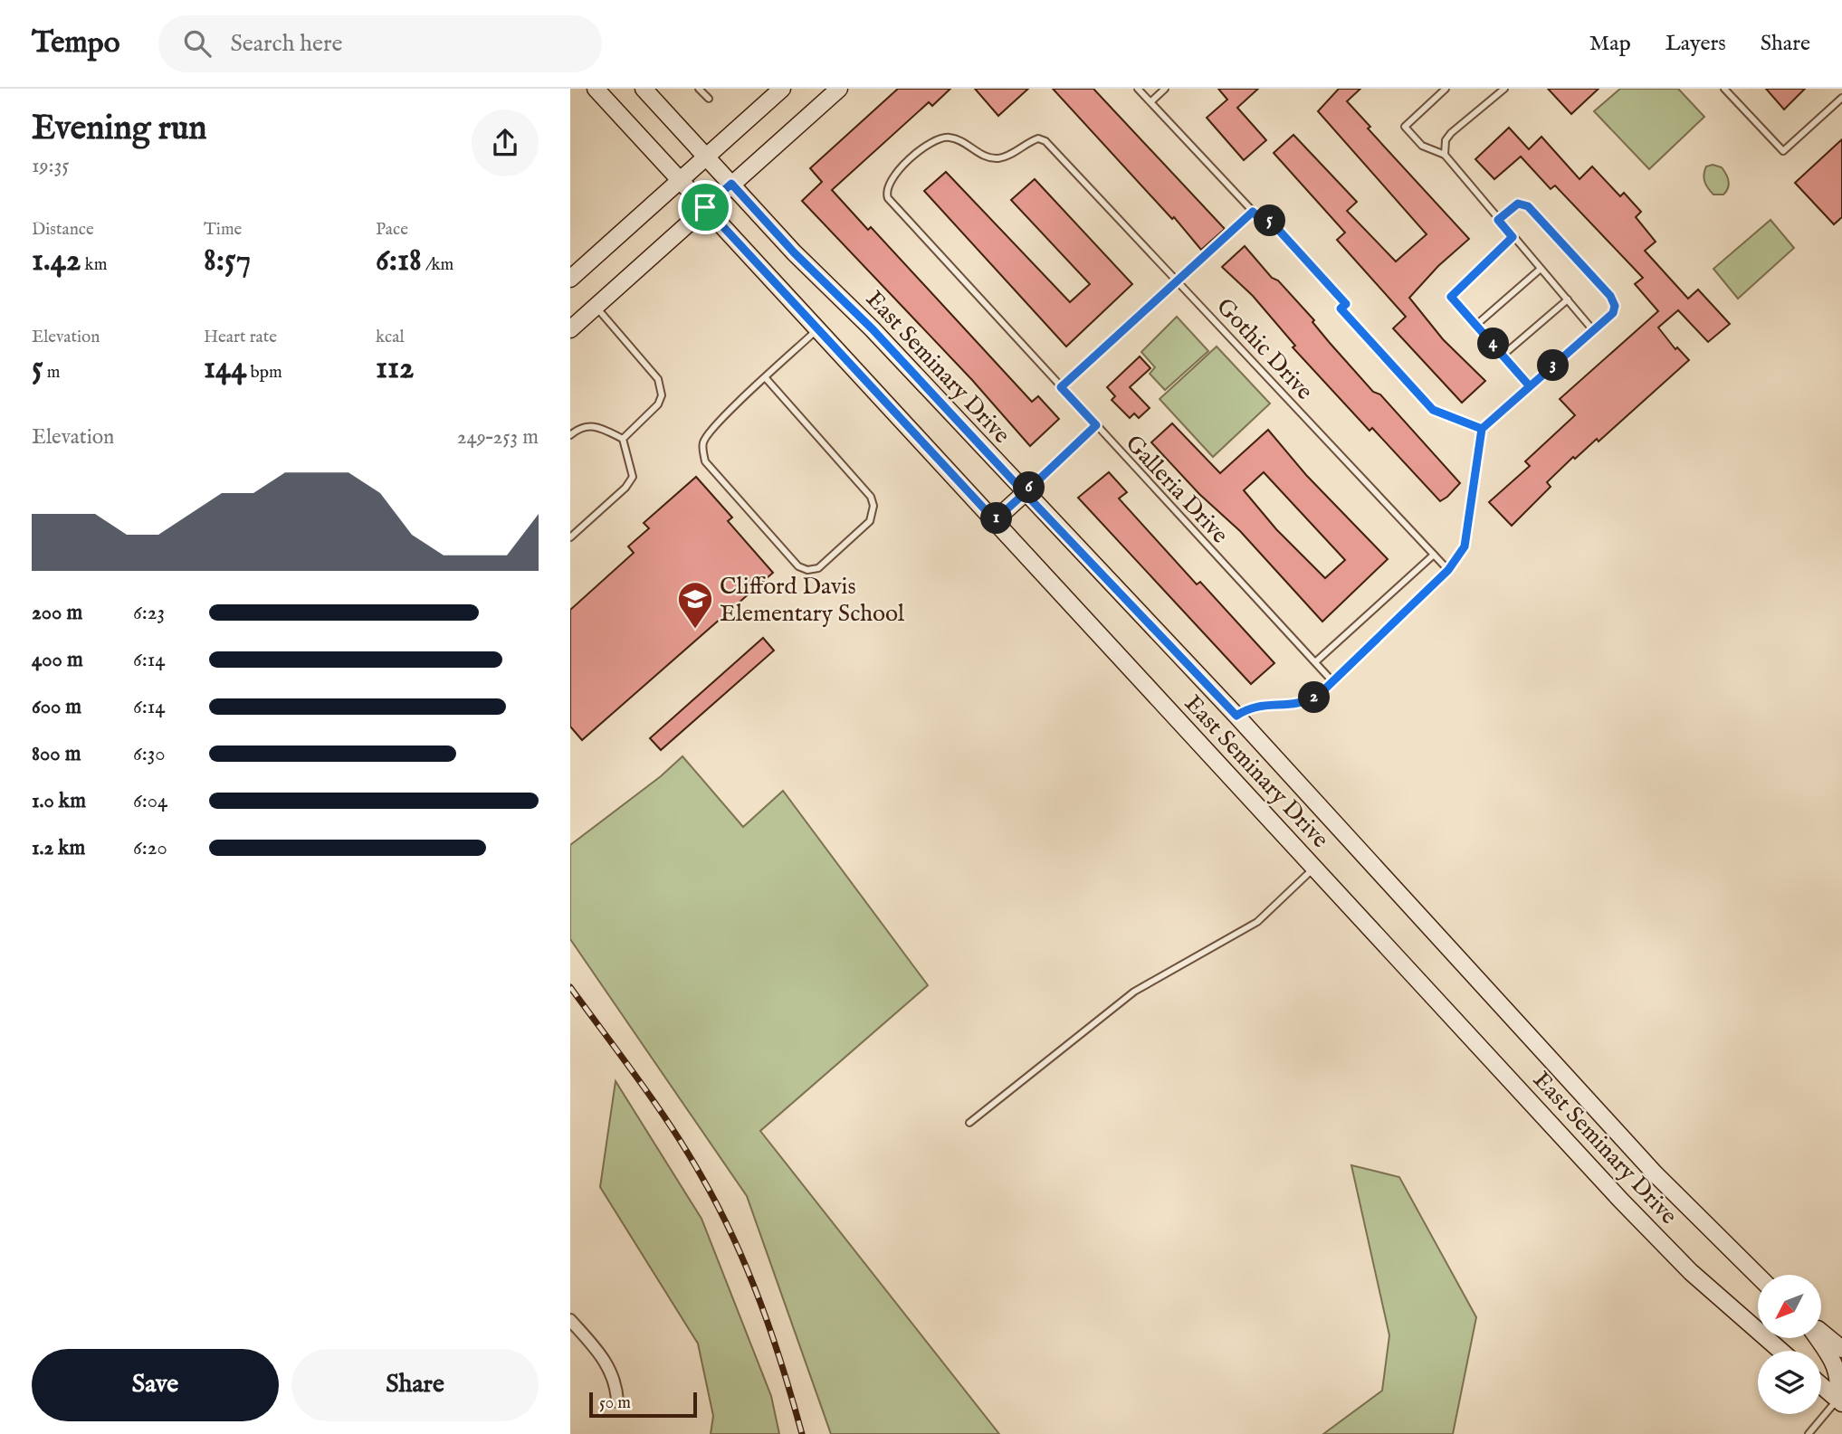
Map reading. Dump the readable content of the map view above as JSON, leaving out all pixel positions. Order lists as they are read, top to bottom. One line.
{"streets":{"main road":["East Seminary Drive"],"lane":["Gothic Drive","Galleria Drive"]},"crossings":[["Gothic Drive","Galleria Drive"]],"places":{"school or university":["Clifford Davis Elementary School"]},"scale_bar":"50 m","north":"bottom left","page":{"header":"Tempo","search":"Search here","nav":["Map","Layers","Share"],"heading":["Evening run","19:35"],"stats":[["Distance","1.42 km"],["Time","8:57"],["Pace","6:18 /km"],["Elevation","5 m"],["Heart rate","144 bpm"],["kcal","112"]],"pins":["5","4","3","6","1","2"],"chart":["Elevation","249–253 m"],"list":[{"name":"200 m","note":"6:23"},{"name":"400 m","note":"6:14"},{"name":"600 m","note":"6:14"},{"name":"800 m","note":"6:30"},{"name":"1.0 km","note":"6:04"},{"name":"1.2 km","note":"6:20"}],"buttons":["Save","Share"],"scale":"50 m"}}
